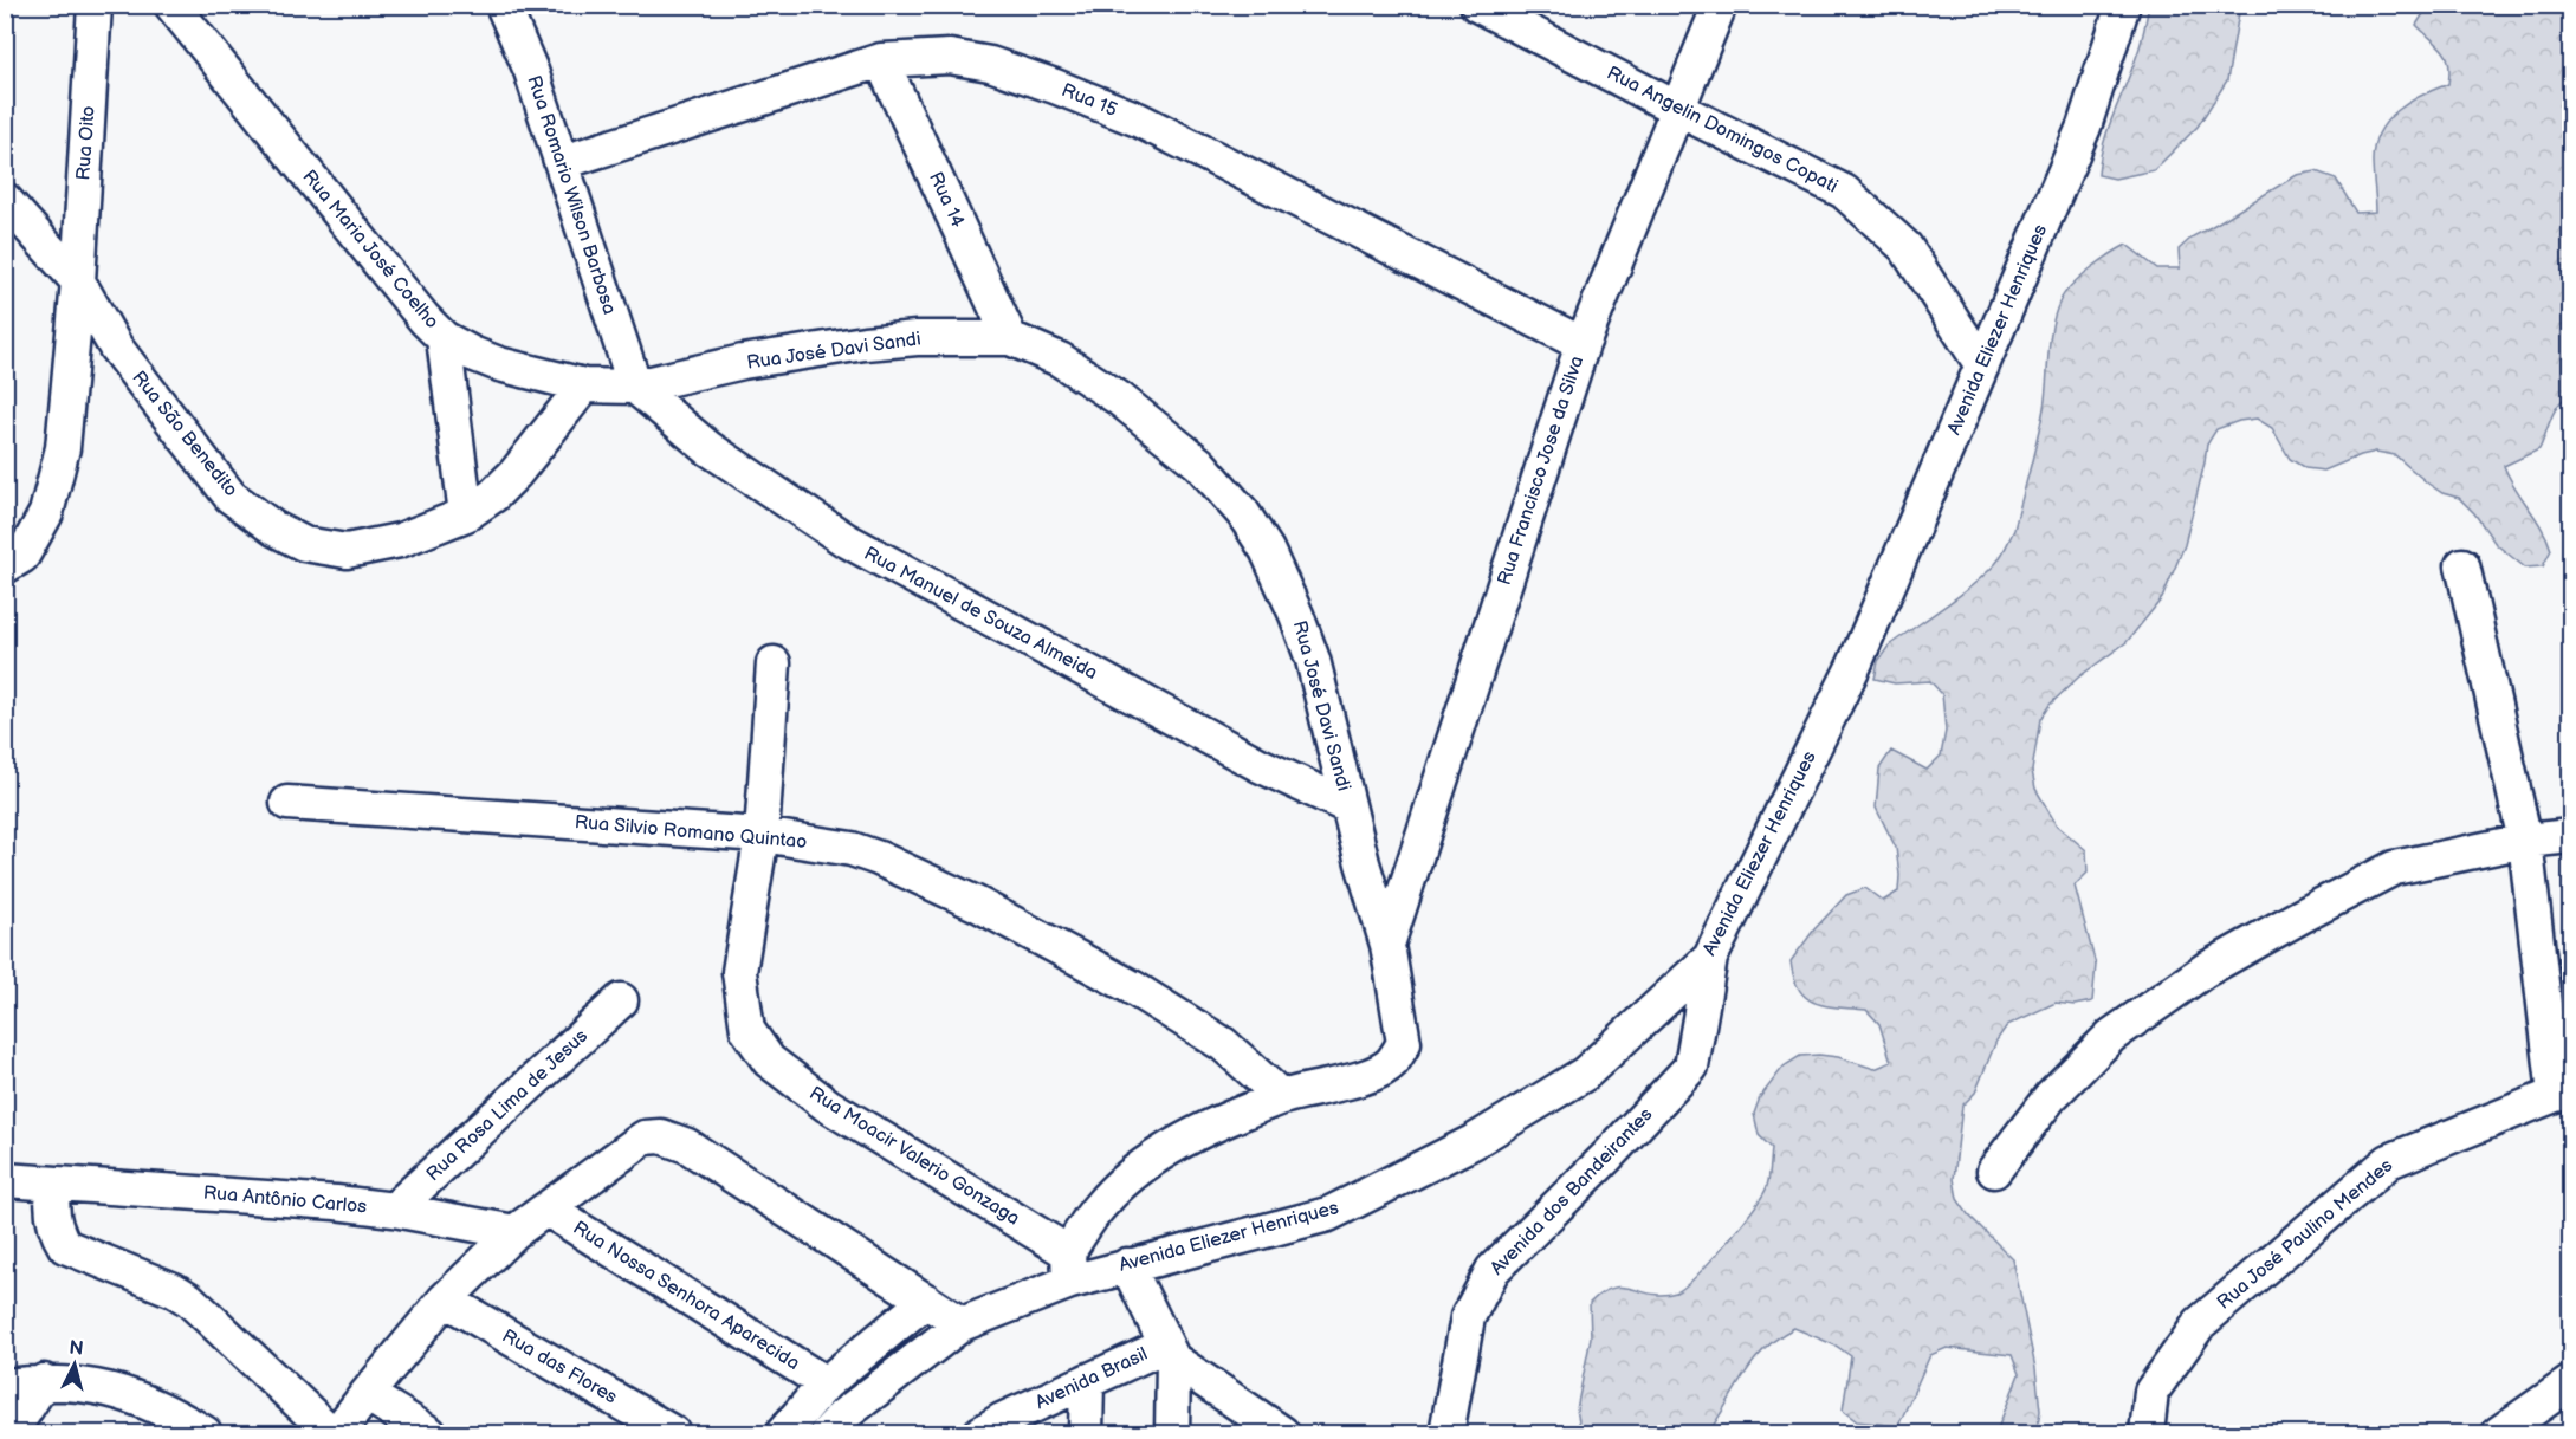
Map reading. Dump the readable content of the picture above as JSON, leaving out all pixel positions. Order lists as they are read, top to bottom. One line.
{"streets":{"street":["Rua 15","Rua Angelin Domingos Copati","Rua Oito","Rua Romario Wilson Barbosa","Rua 14","Rua Maria José Coelho","Avenida Eliezer Henriques","Rua José Davi Sandi","Rua São Benedito","Rua Francisco Jose da Silva","Rua Manuel de Souza Almeida","Rua Silvio Romano Quintao","Rua Rosa Lima de Jesus","Rua Moacir Valerio Gonzaga","Avenida dos Bandeirantes","Rua Antônio Carlos","Rua José Paulino Mendes","Rua Nossa Senhora Aparecida","Rua das Flores","Avenida Brasil"]},"crossings":[["Rua 15","Rua Romario Wilson Barbosa"],["Rua 15","Rua 14"],["Rua 15","Rua Francisco Jose da Silva"],["Rua Angelin Domingos Copati","Avenida Eliezer Henriques"],["Rua Angelin Domingos Copati","Rua Francisco Jose da Silva"],["Rua Oito","Rua São Benedito"],["Rua Romario Wilson Barbosa","Rua Maria José Coelho"],["Rua Romario Wilson Barbosa","Rua José Davi Sandi"],["Rua Romario Wilson Barbosa","Rua Manuel de Souza Almeida"],["Rua 14","Rua José Davi Sandi"],["Rua Maria José Coelho","Rua José Davi Sandi"],["Rua Maria José Coelho","Rua São Benedito"],["Rua Maria José Coelho","Rua Manuel de Souza Almeida"],["Avenida Eliezer Henriques","Rua Moacir Valerio Gonzaga"],["Avenida Eliezer Henriques","Avenida dos Bandeirantes"],["Avenida Eliezer Henriques","Avenida Brasil"],["Rua José Davi Sandi","Rua Francisco Jose da Silva"],["Rua José Davi Sandi","Rua Manuel de Souza Almeida"],["Rua José Davi Sandi","Rua Silvio Romano Quintao"],["Rua Silvio Romano Quintao","Rua Moacir Valerio Gonzaga"],["Rua Rosa Lima de Jesus","Rua Antônio Carlos"]],"north":"top"}
